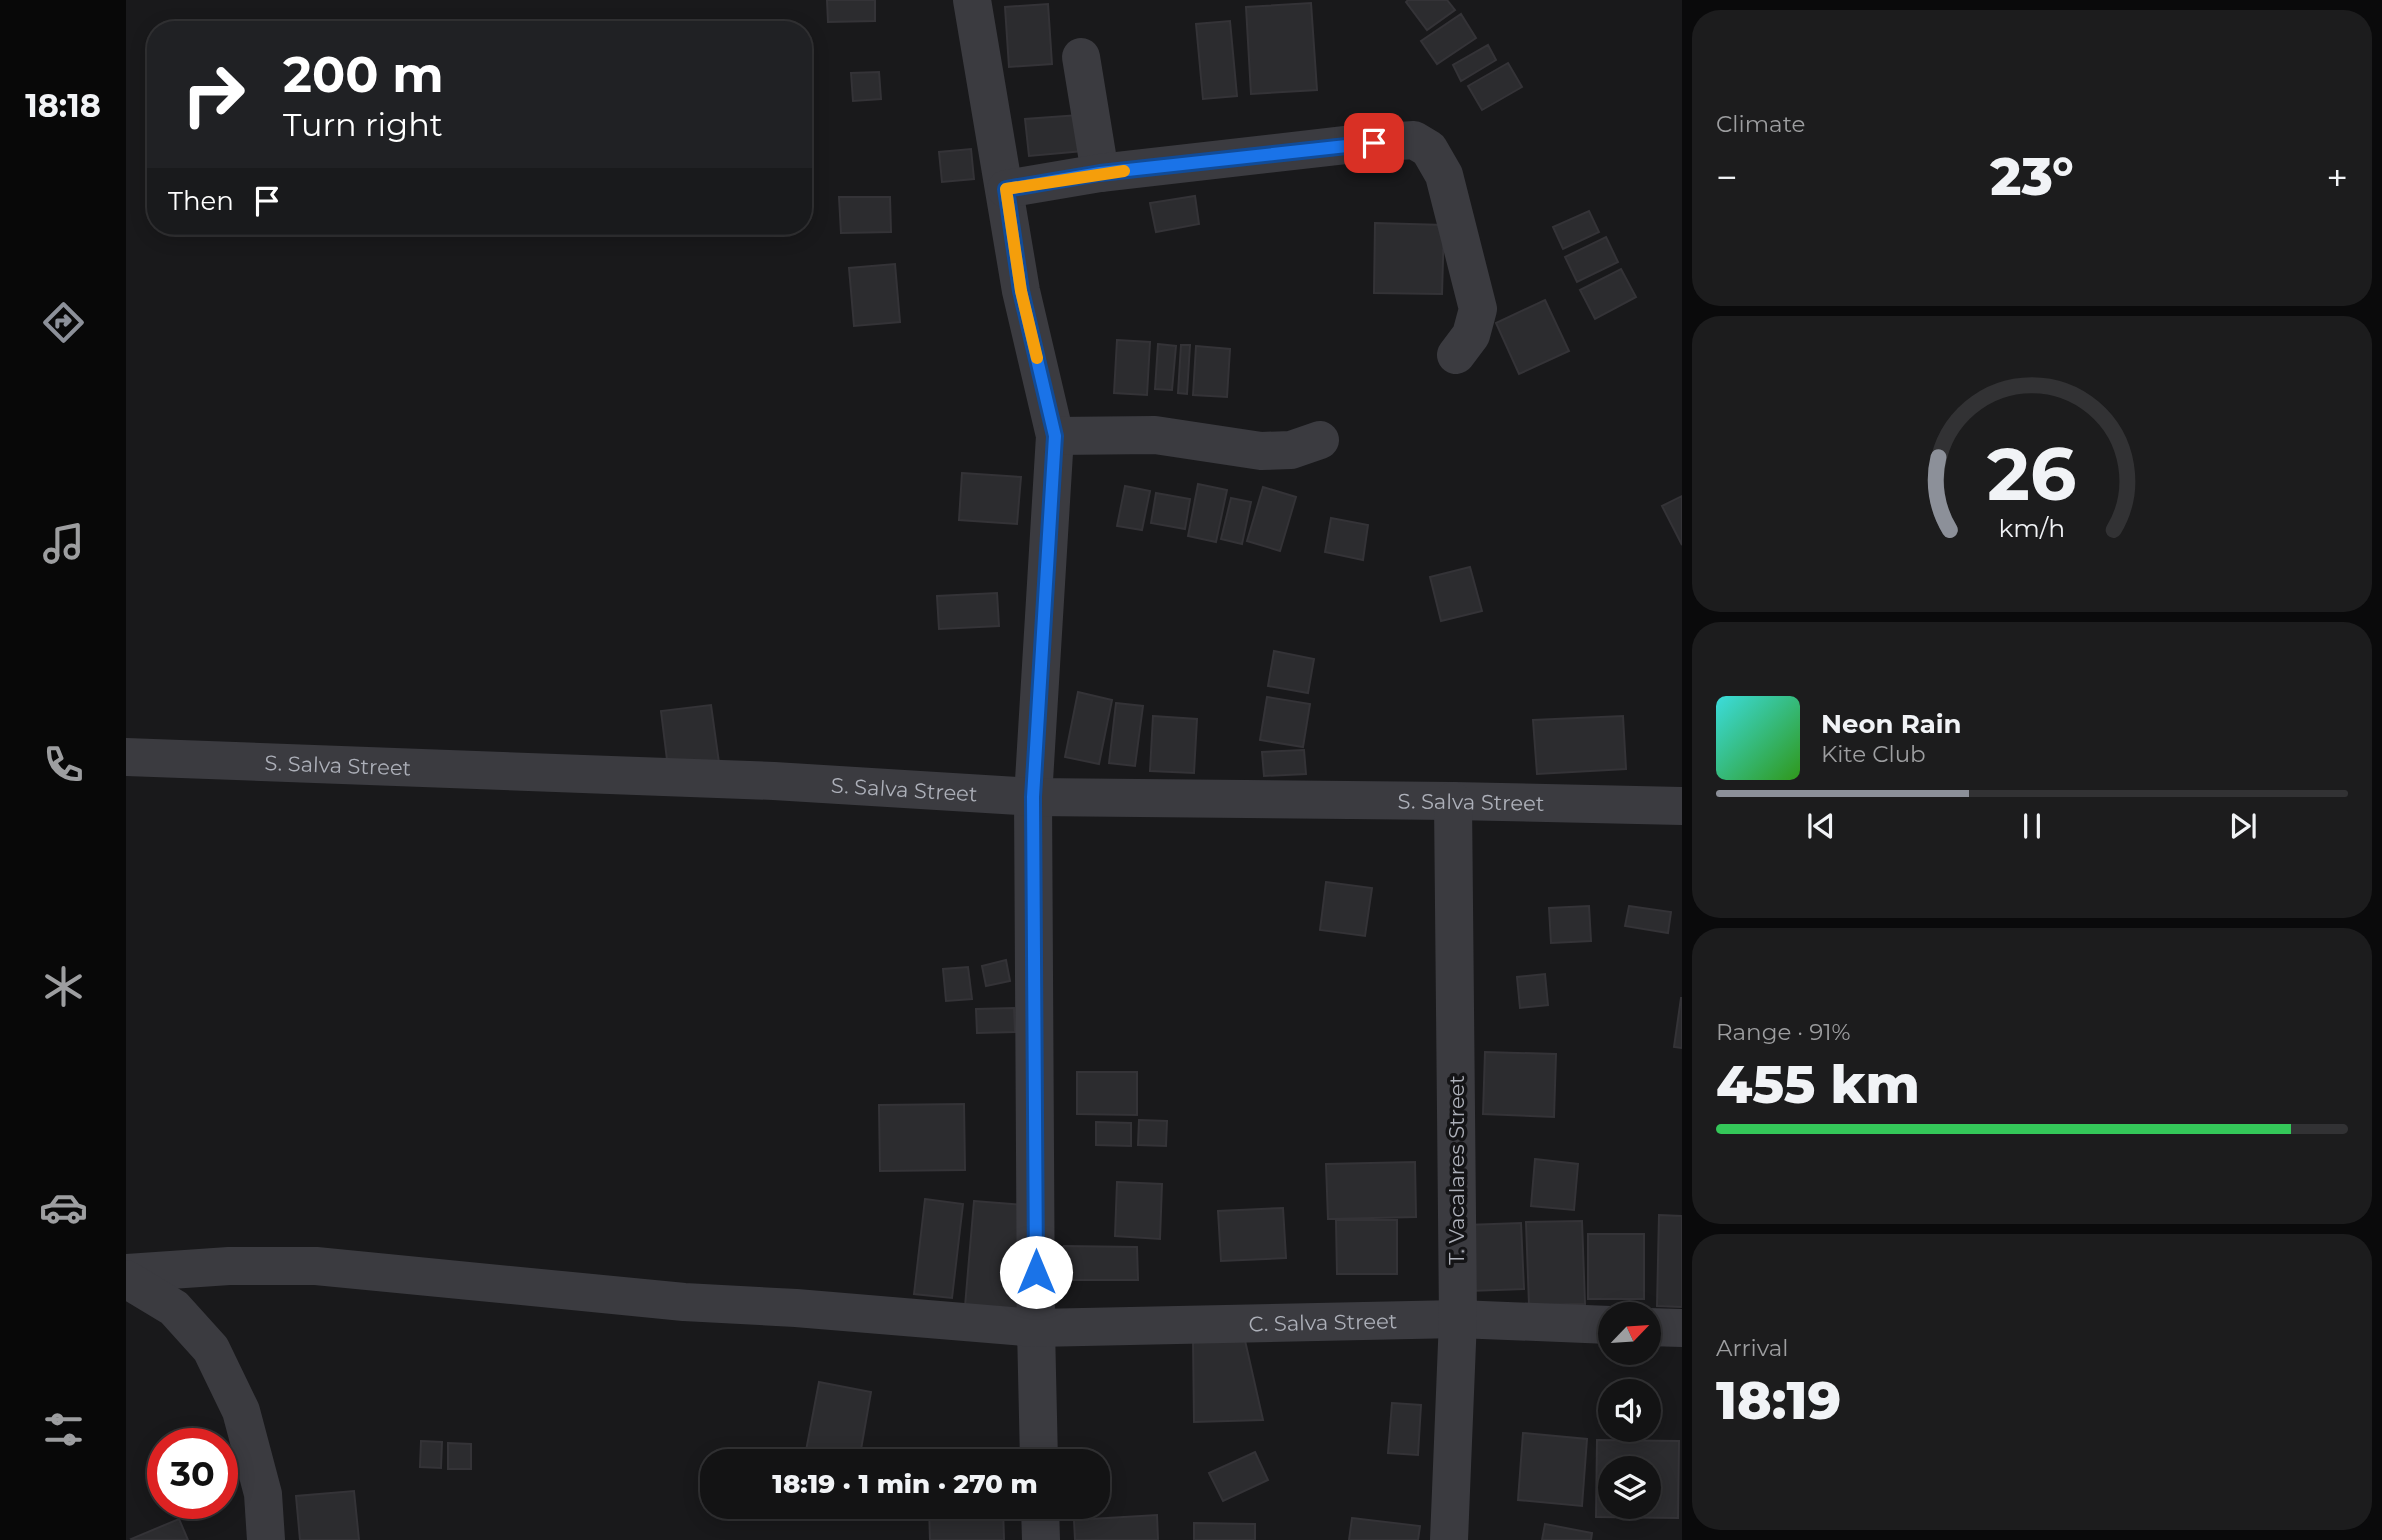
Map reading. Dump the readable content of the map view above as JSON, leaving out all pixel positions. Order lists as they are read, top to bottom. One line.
{"streets":{"street":["S. Salva Street","T. Vacalares Street","C. Salva Street"]},"crossings":[["S. Salva Street","T. Vacalares Street"],["T. Vacalares Street","C. Salva Street"]],"north":"top right","page":{"tabs":"18:18","tile":["Climate",["Range · 91%","455 km"],["Arrival","18:19"]],"turn":["200 m","Turn right"],"heat":["−","23°","+"],"then":"Then","song":["Neon Rain","Kite Club"],"limit":"30","trip":"18:19 · 1 min · 270 m","gauge":["26","km/h"]}}
